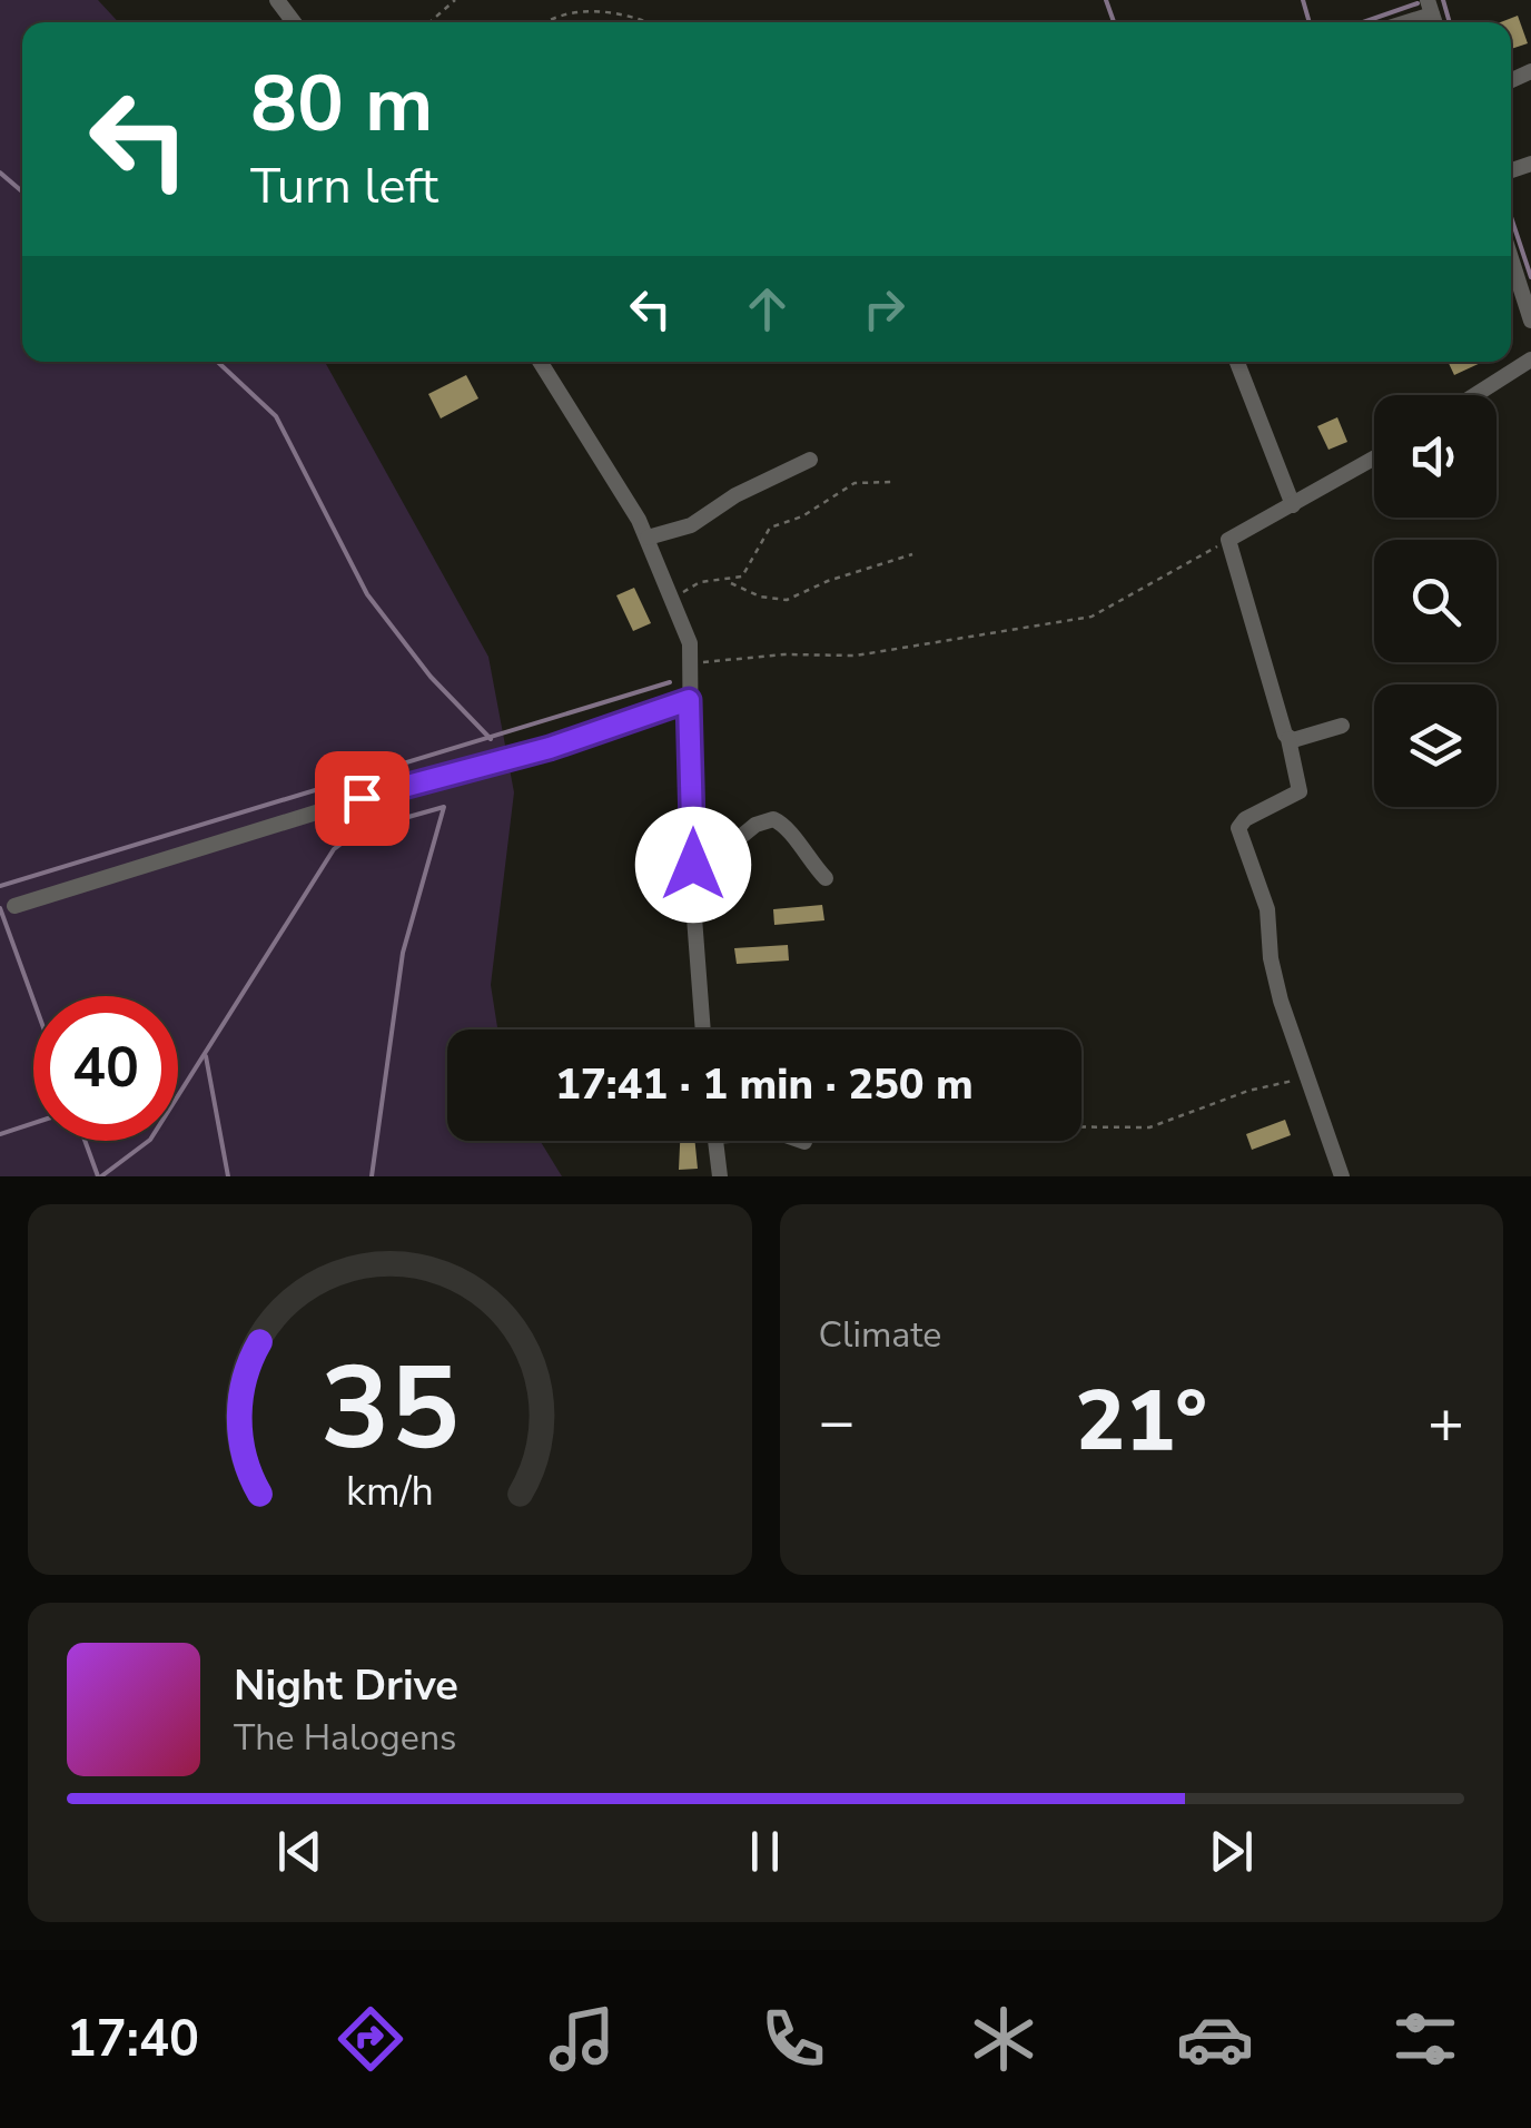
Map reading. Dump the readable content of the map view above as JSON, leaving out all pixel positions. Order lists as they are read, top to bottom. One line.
{"page":{"turn":["80 m","Turn left"],"limit":"40","trip":"17:41 · 1 min · 250 m","tile":"Climate","heat":["−","21°","+"],"song":["Night Drive","The Halogens"],"tabs":"17:40","gauge":["35","km/h"]}}
